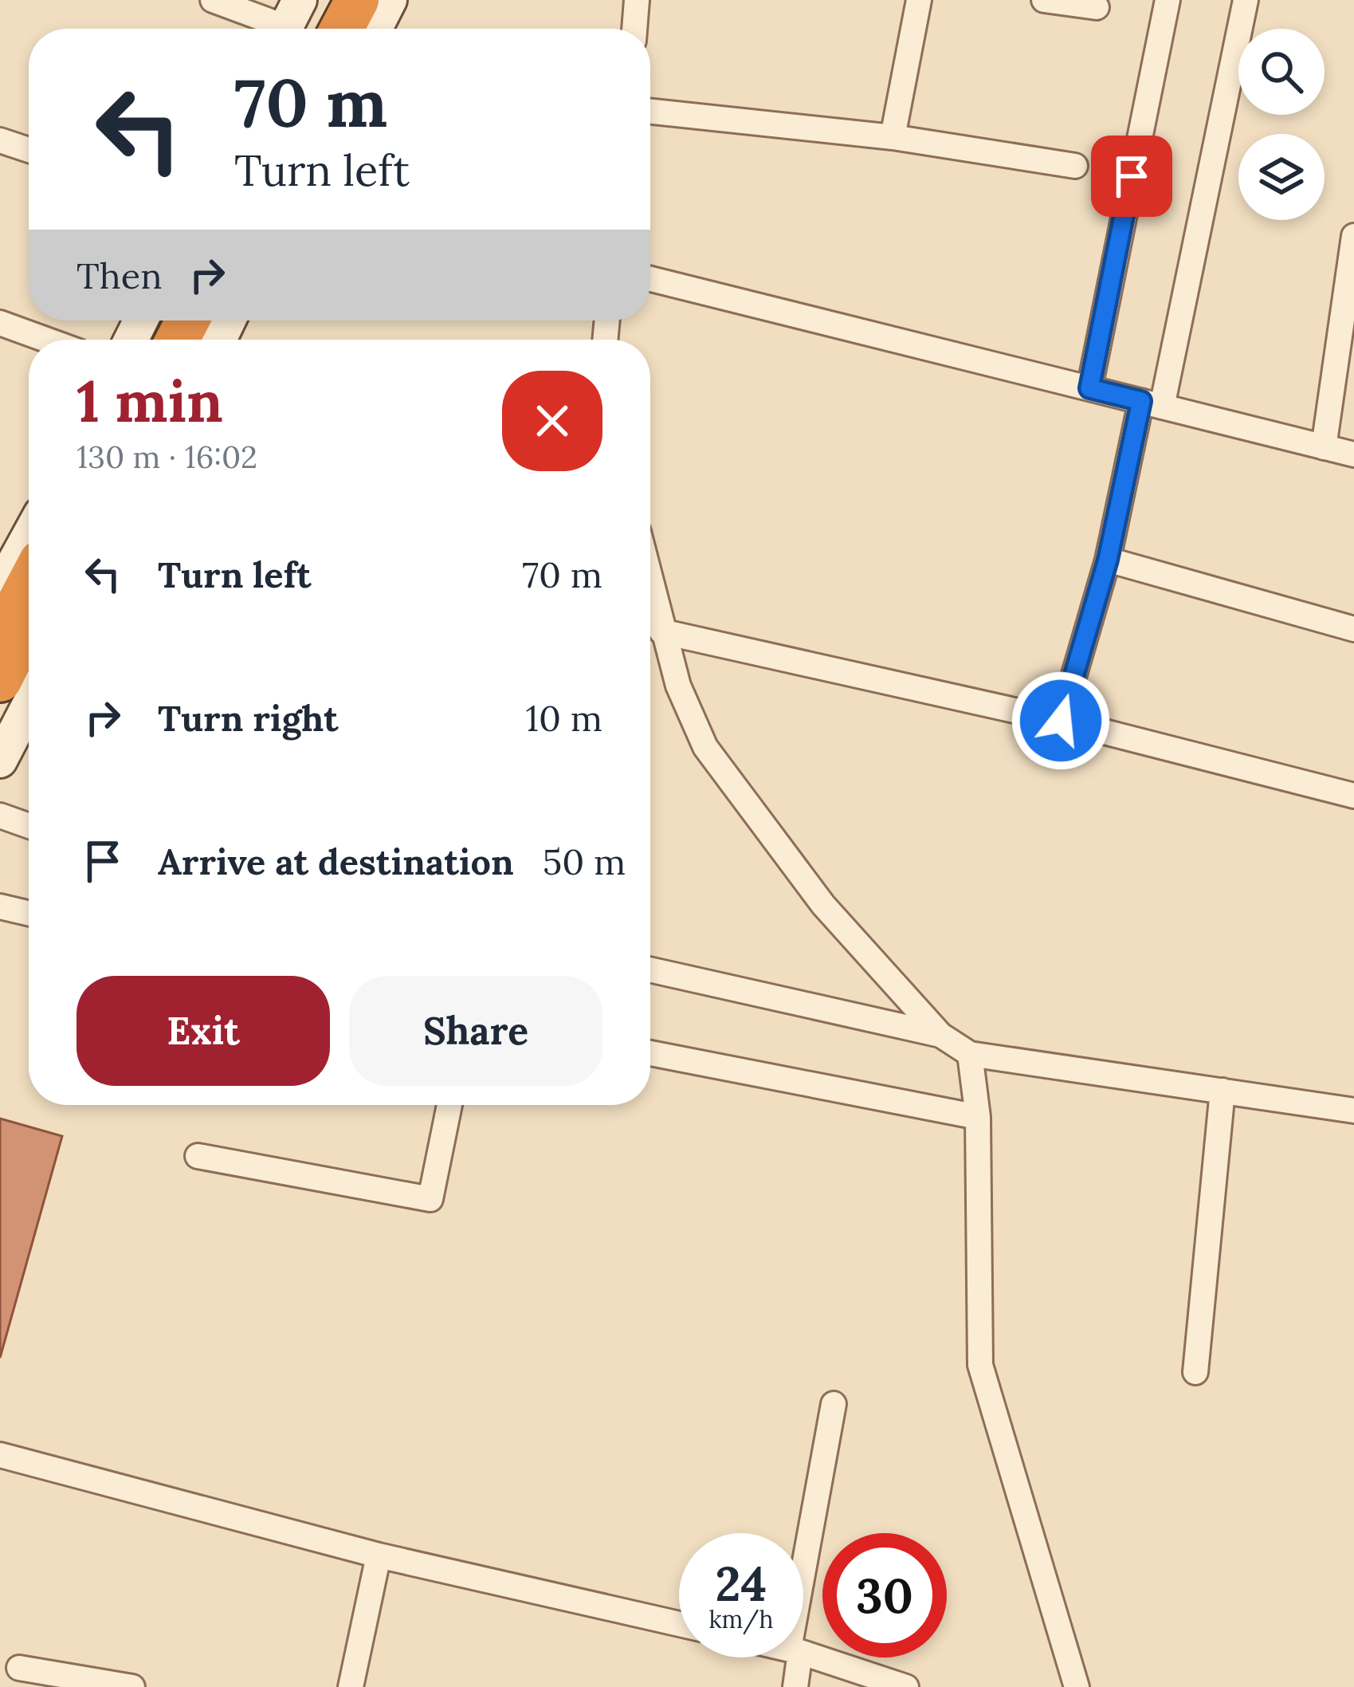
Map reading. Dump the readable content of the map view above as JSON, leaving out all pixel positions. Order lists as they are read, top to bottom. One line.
{"page":{"turn":["70 m","Turn left"],"then":"Then","heading":["1 min","130 m · 16:02"],"list":[{"name":"Turn left","value":"70 m"},{"name":"Turn right","value":"10 m"},{"name":"Arrive at destination","value":"50 m"}],"buttons":["Exit","Share"],"speed":"24 km/h","limit":"30"}}
